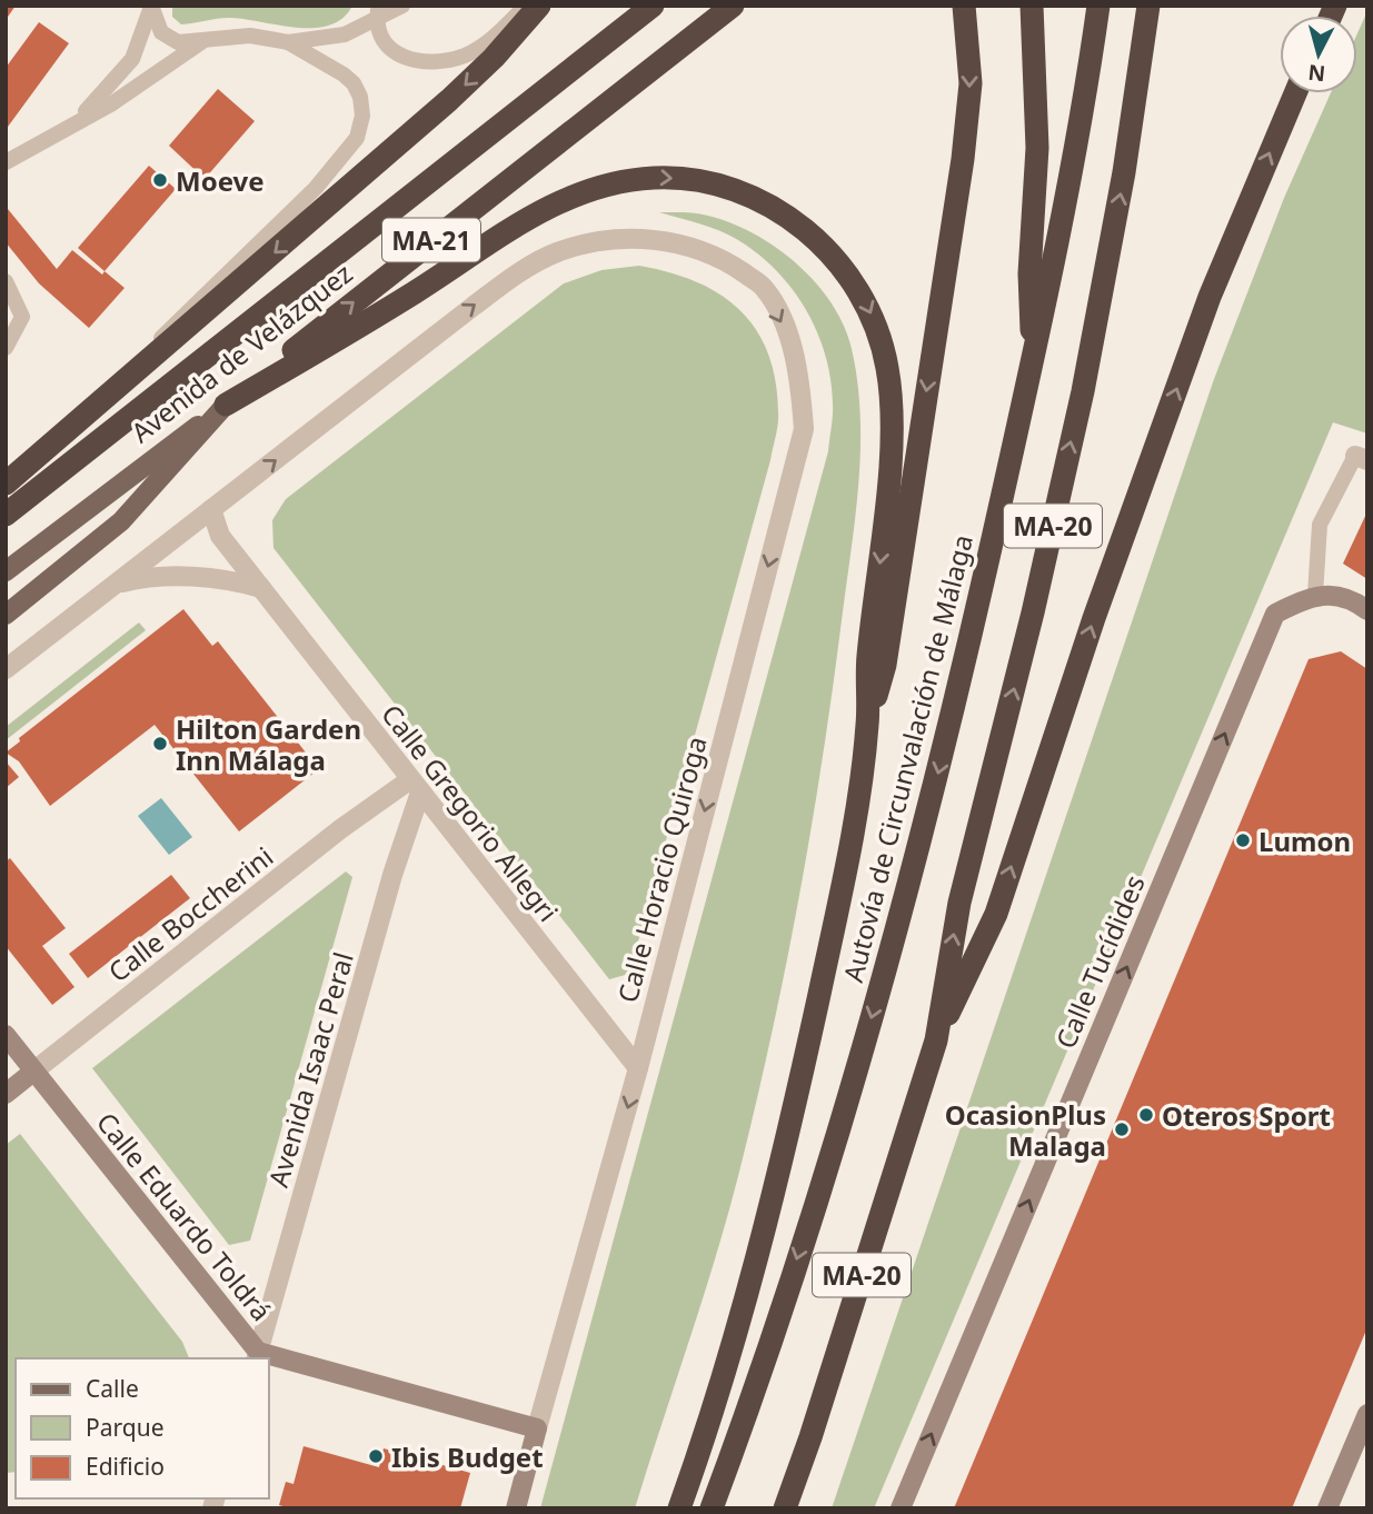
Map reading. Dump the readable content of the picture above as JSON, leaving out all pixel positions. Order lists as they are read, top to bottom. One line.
{"streets":{"highway":["MA-21","Avenida de Velázquez","MA-20","Autovía de Circunvalación de Málaga"],"main road":["Calle Horacio Quiroga","Calle Boccherini","Calle Tucídides","Calle Eduardo Toldrá"],"street":["Calle Gregorio Allegri","Avenida Isaac Peral"]},"crossings":[["Calle Gregorio Allegri","Calle Horacio Quiroga"],["Calle Gregorio Allegri","Calle Boccherini"],["Calle Gregorio Allegri","Avenida Isaac Peral"],["Calle Horacio Quiroga","Calle Eduardo Toldrá"],["Calle Boccherini","Avenida Isaac Peral"],["Calle Boccherini","Calle Eduardo Toldrá"],["Avenida Isaac Peral","Calle Eduardo Toldrá"]],"one_way":["Calle Tucídides"],"places":["Moeve","Hilton Garden Inn Málaga","Lumon","Oteros Sport","OcasionPlus Malaga","Ibis Budget"],"legend":["Calle","Parque","Edificio"],"north":"bottom"}
